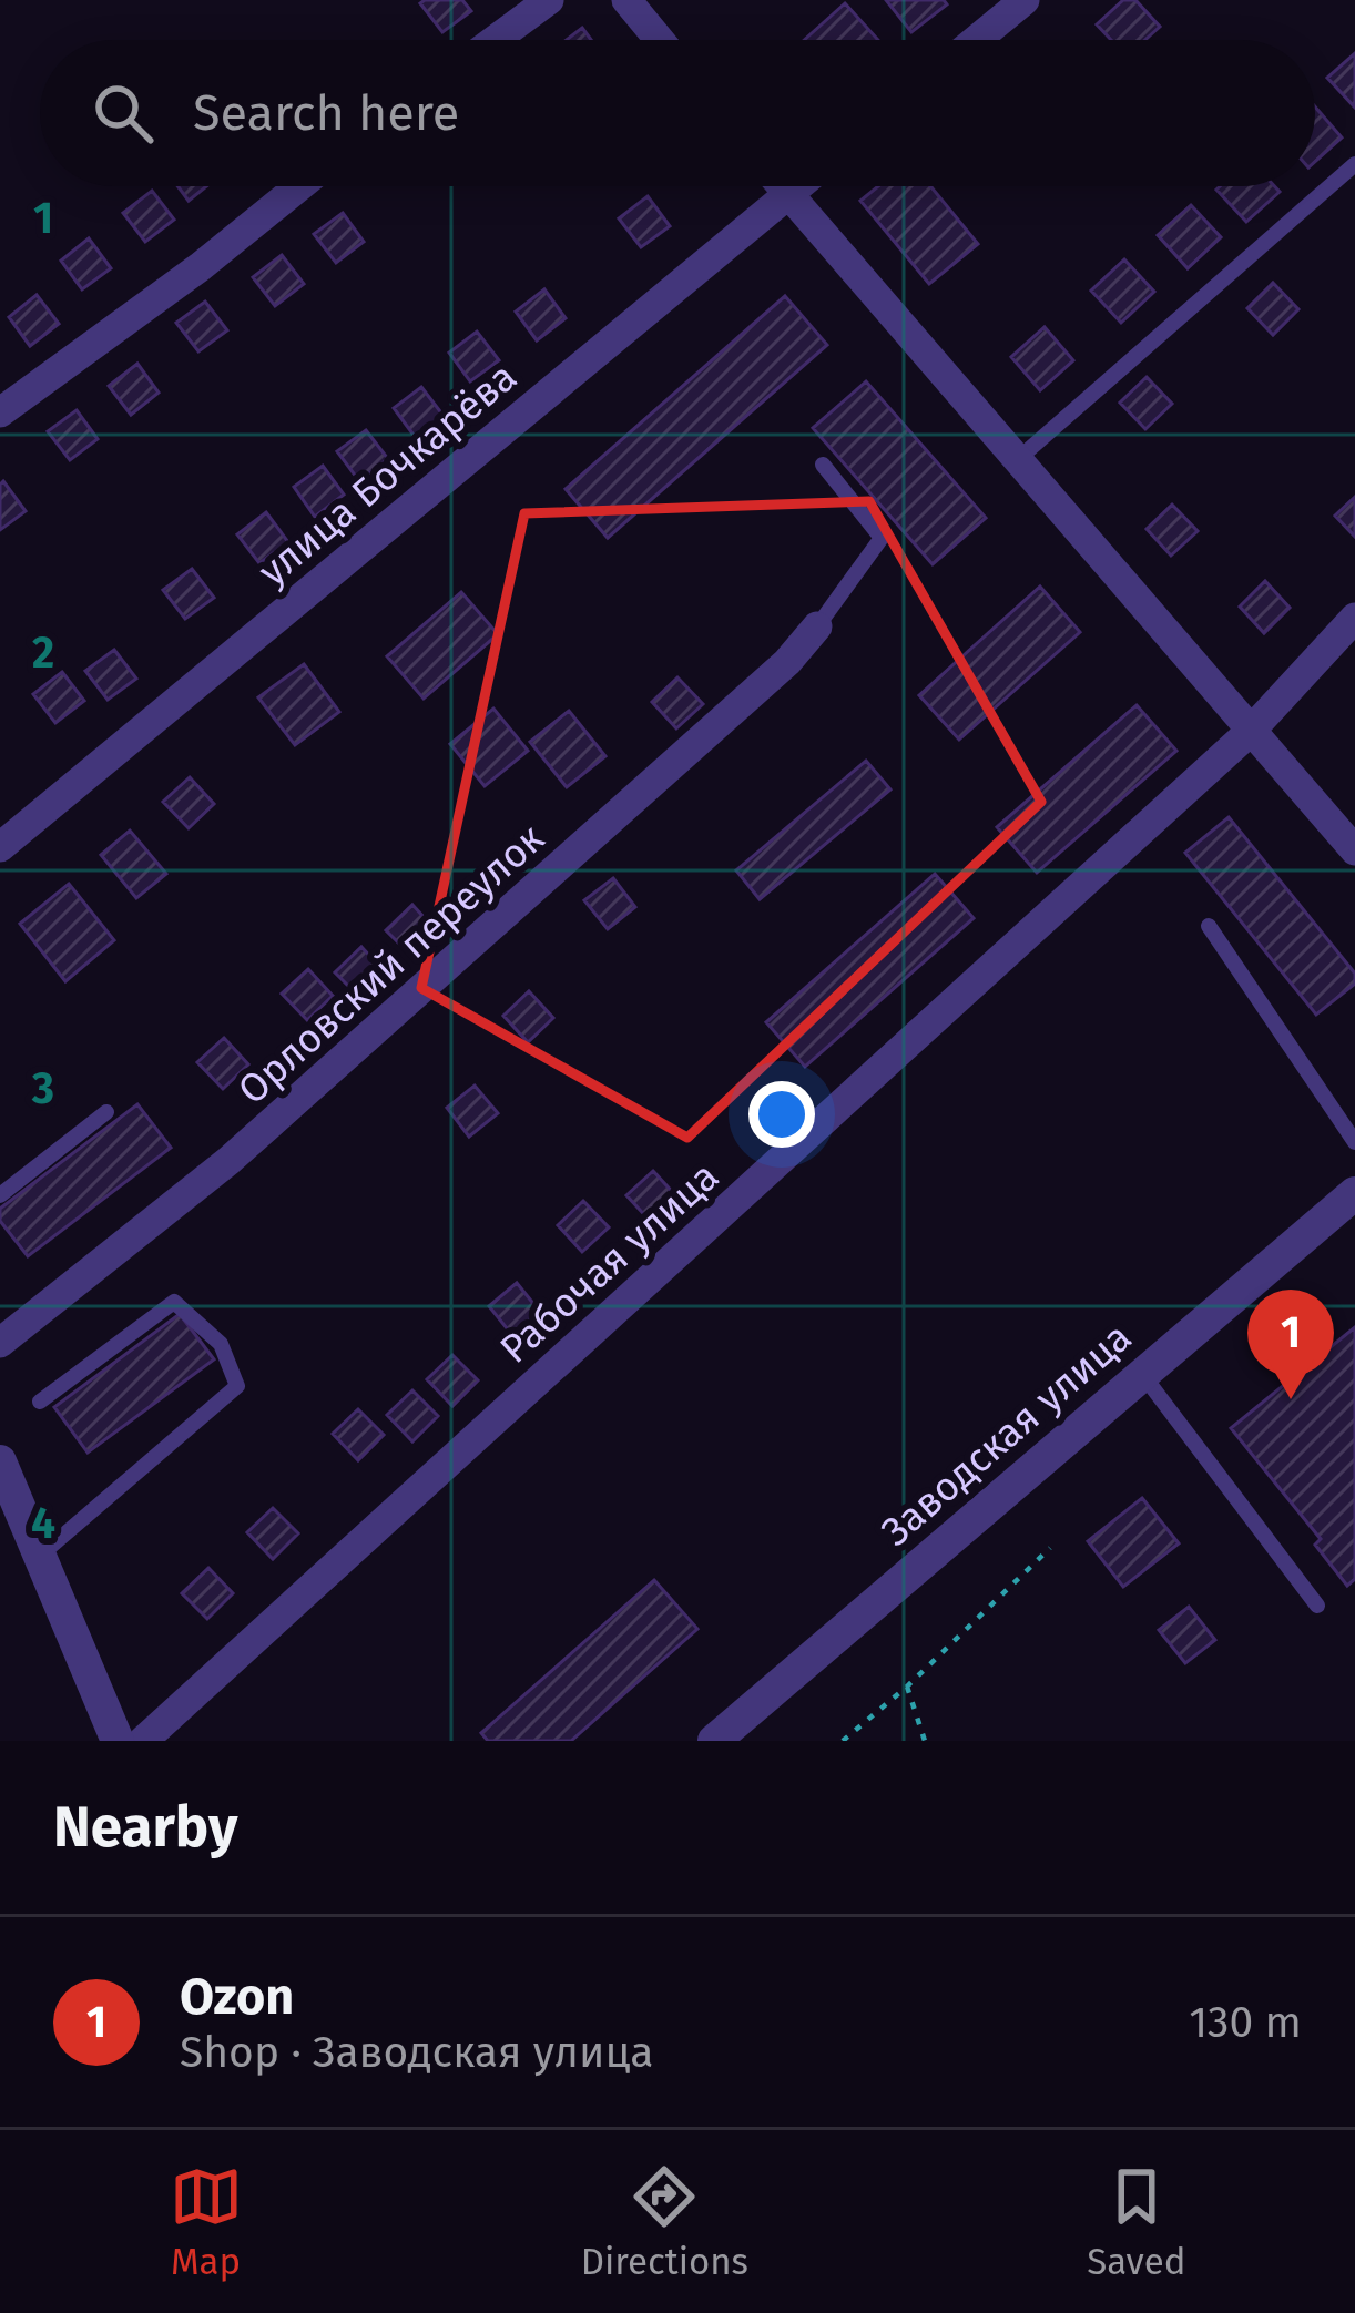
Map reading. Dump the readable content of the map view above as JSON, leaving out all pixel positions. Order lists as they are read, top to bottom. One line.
{"streets":{"street":["улица Бочкарёва","Орловский переулок","Рабочая улица","Заводская улица"]},"page":{"search":"Search here","pins":"1","heading":"Nearby","list":[{"mark":"1","name":"Ozon","note":"Shop · Заводская улица","value":"130 m"}],"nav":["Map","Directions","Saved"]},"grid":{"rows":["1","2","3","4"]}}
